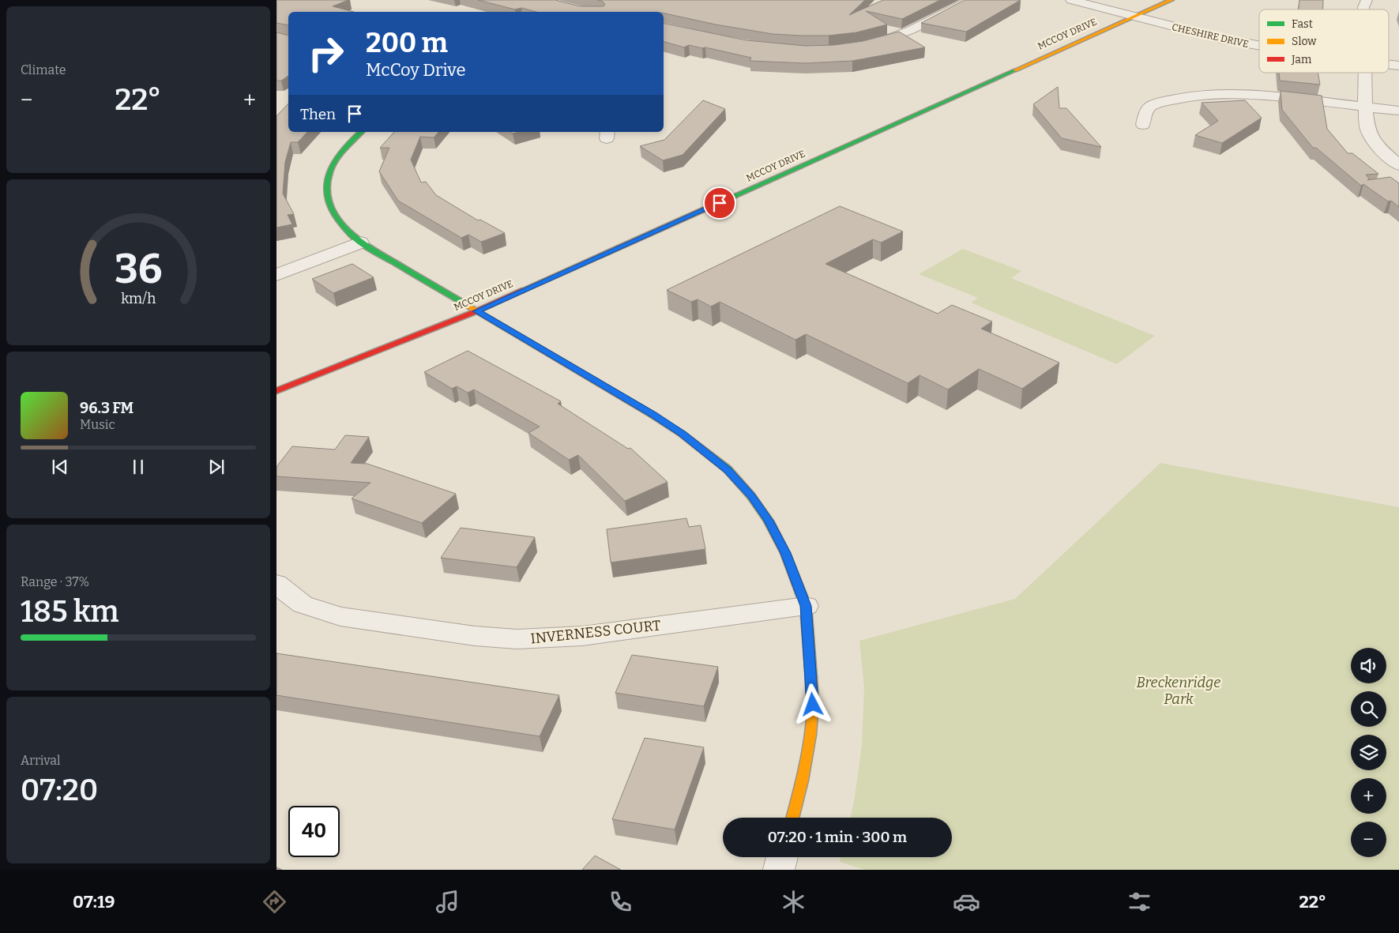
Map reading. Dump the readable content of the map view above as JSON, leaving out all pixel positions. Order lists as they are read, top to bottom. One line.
{"streets":{"street":["MCCOY DRIVE","CHESHIRE DRIVE","INVERNESS COURT"]},"crossings":[["MCCOY DRIVE","CHESHIRE DRIVE"]],"parks":["Breckenridge Park"],"legend":["Fast","Slow","Jam"],"page":{"tile":["Climate",["Range · 37%","185 km"],["Arrival","07:20"]],"turn":["200 m","McCoy Drive"],"heat":["−","22°","+"],"then":"Then","song":["96.3 FM","Music"],"map_buttons":["+","−"],"limit":"40","trip":"07:20 · 1 min · 300 m","tabs":["07:19","22°"],"gauge":["36","km/h"]}}
